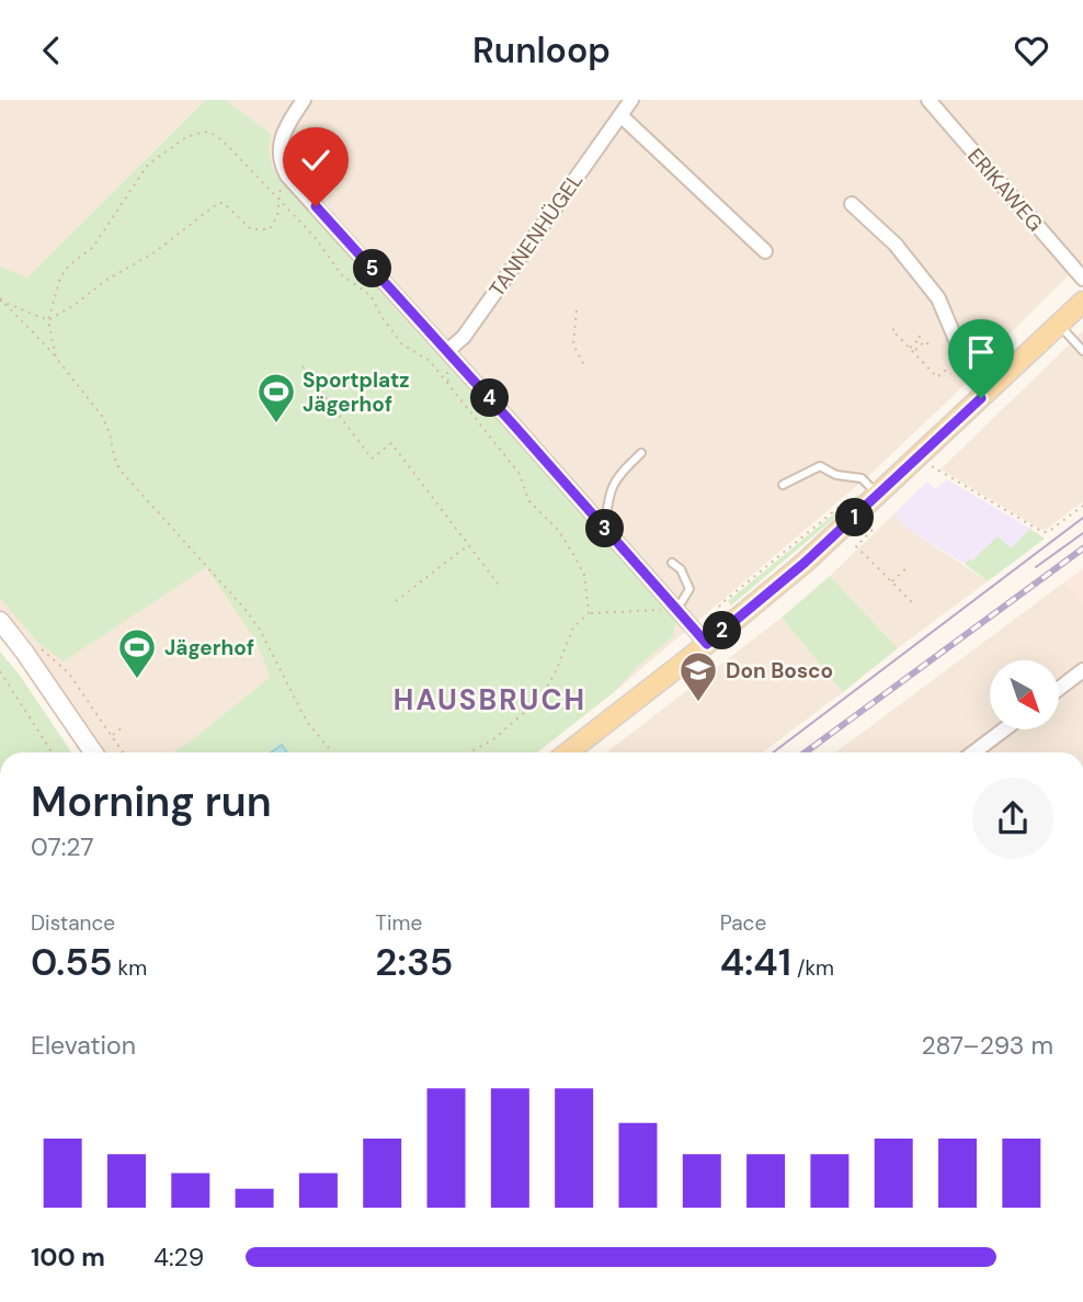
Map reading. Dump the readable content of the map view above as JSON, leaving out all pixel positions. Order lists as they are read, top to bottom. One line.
{"streets":{"street":["ERIKAWEG","TANNENHÜGEL"]},"districts":["HAUSBRUCH"],"places":{"sports":["Sportplatz Jägerhof","Jägerhof"],"school or university":["Don Bosco"]},"north":"bottom right","page":{"header":"Runloop","pins":["5","4","1","3","2"],"heading":["Morning run","07:27"],"stats":[["Distance","0.55 km"],["Time","2:35"],["Pace","4:41 /km"]],"chart":["Elevation","287–293 m"],"list":[{"name":"100 m","note":"4:29"}]}}
